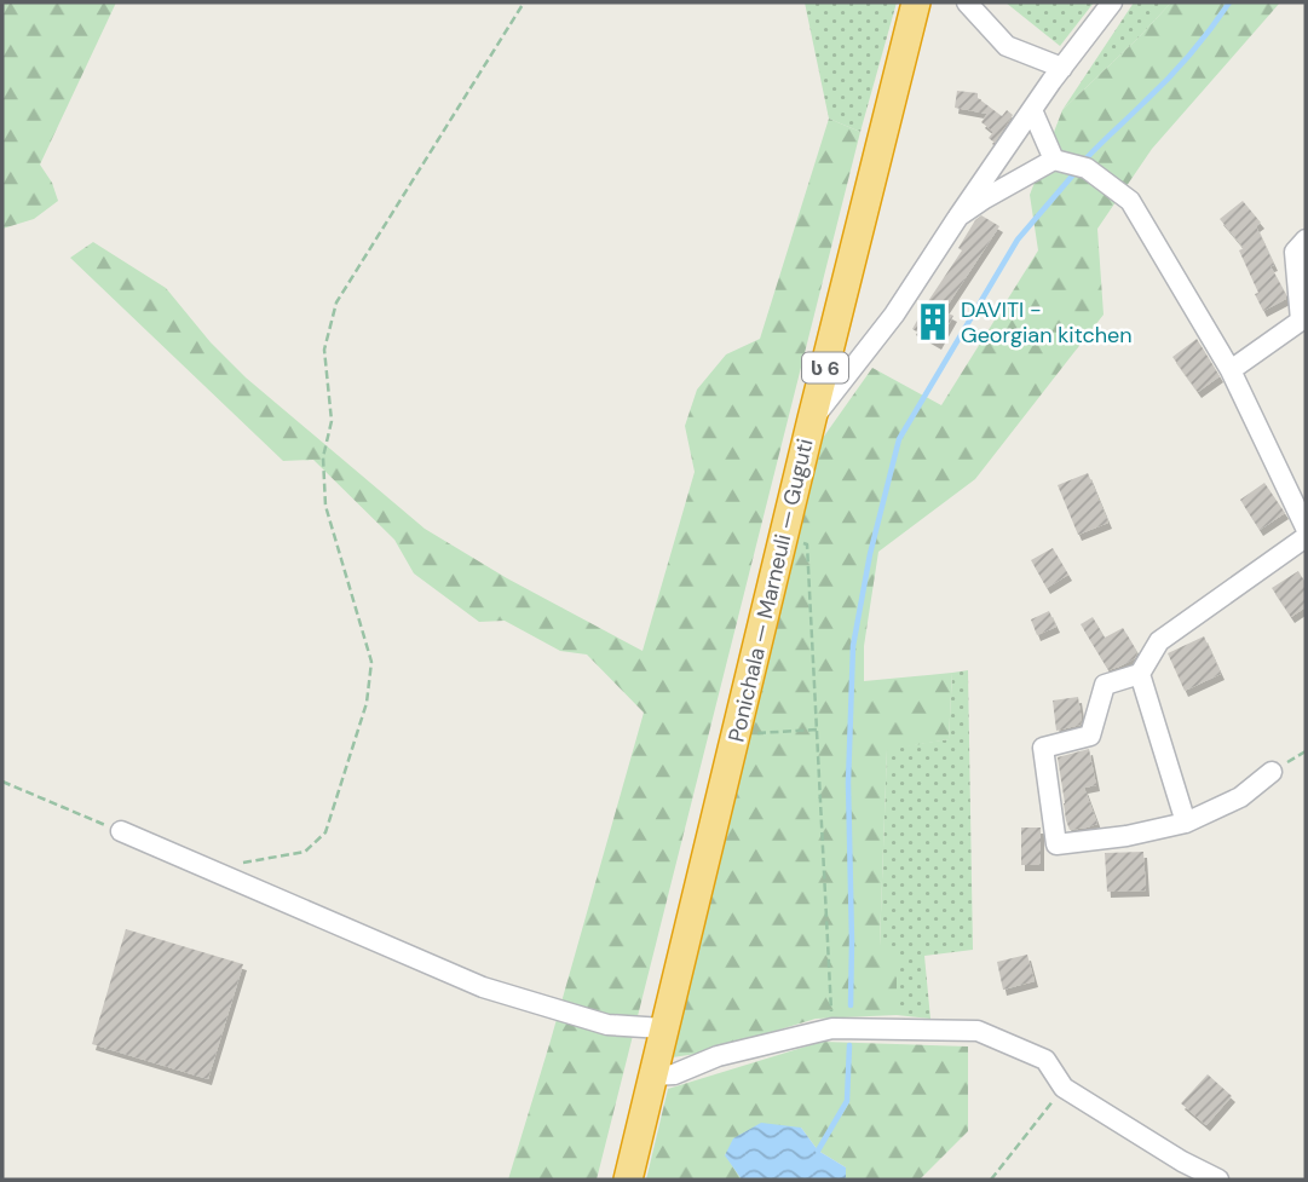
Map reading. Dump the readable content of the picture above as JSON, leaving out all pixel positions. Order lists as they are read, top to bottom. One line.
{"streets":{"highway":["ს 6","Ponichala — Marneuli — Guguti"]},"places":{"building":["DAVITI - Georgian kitchen"]}}
